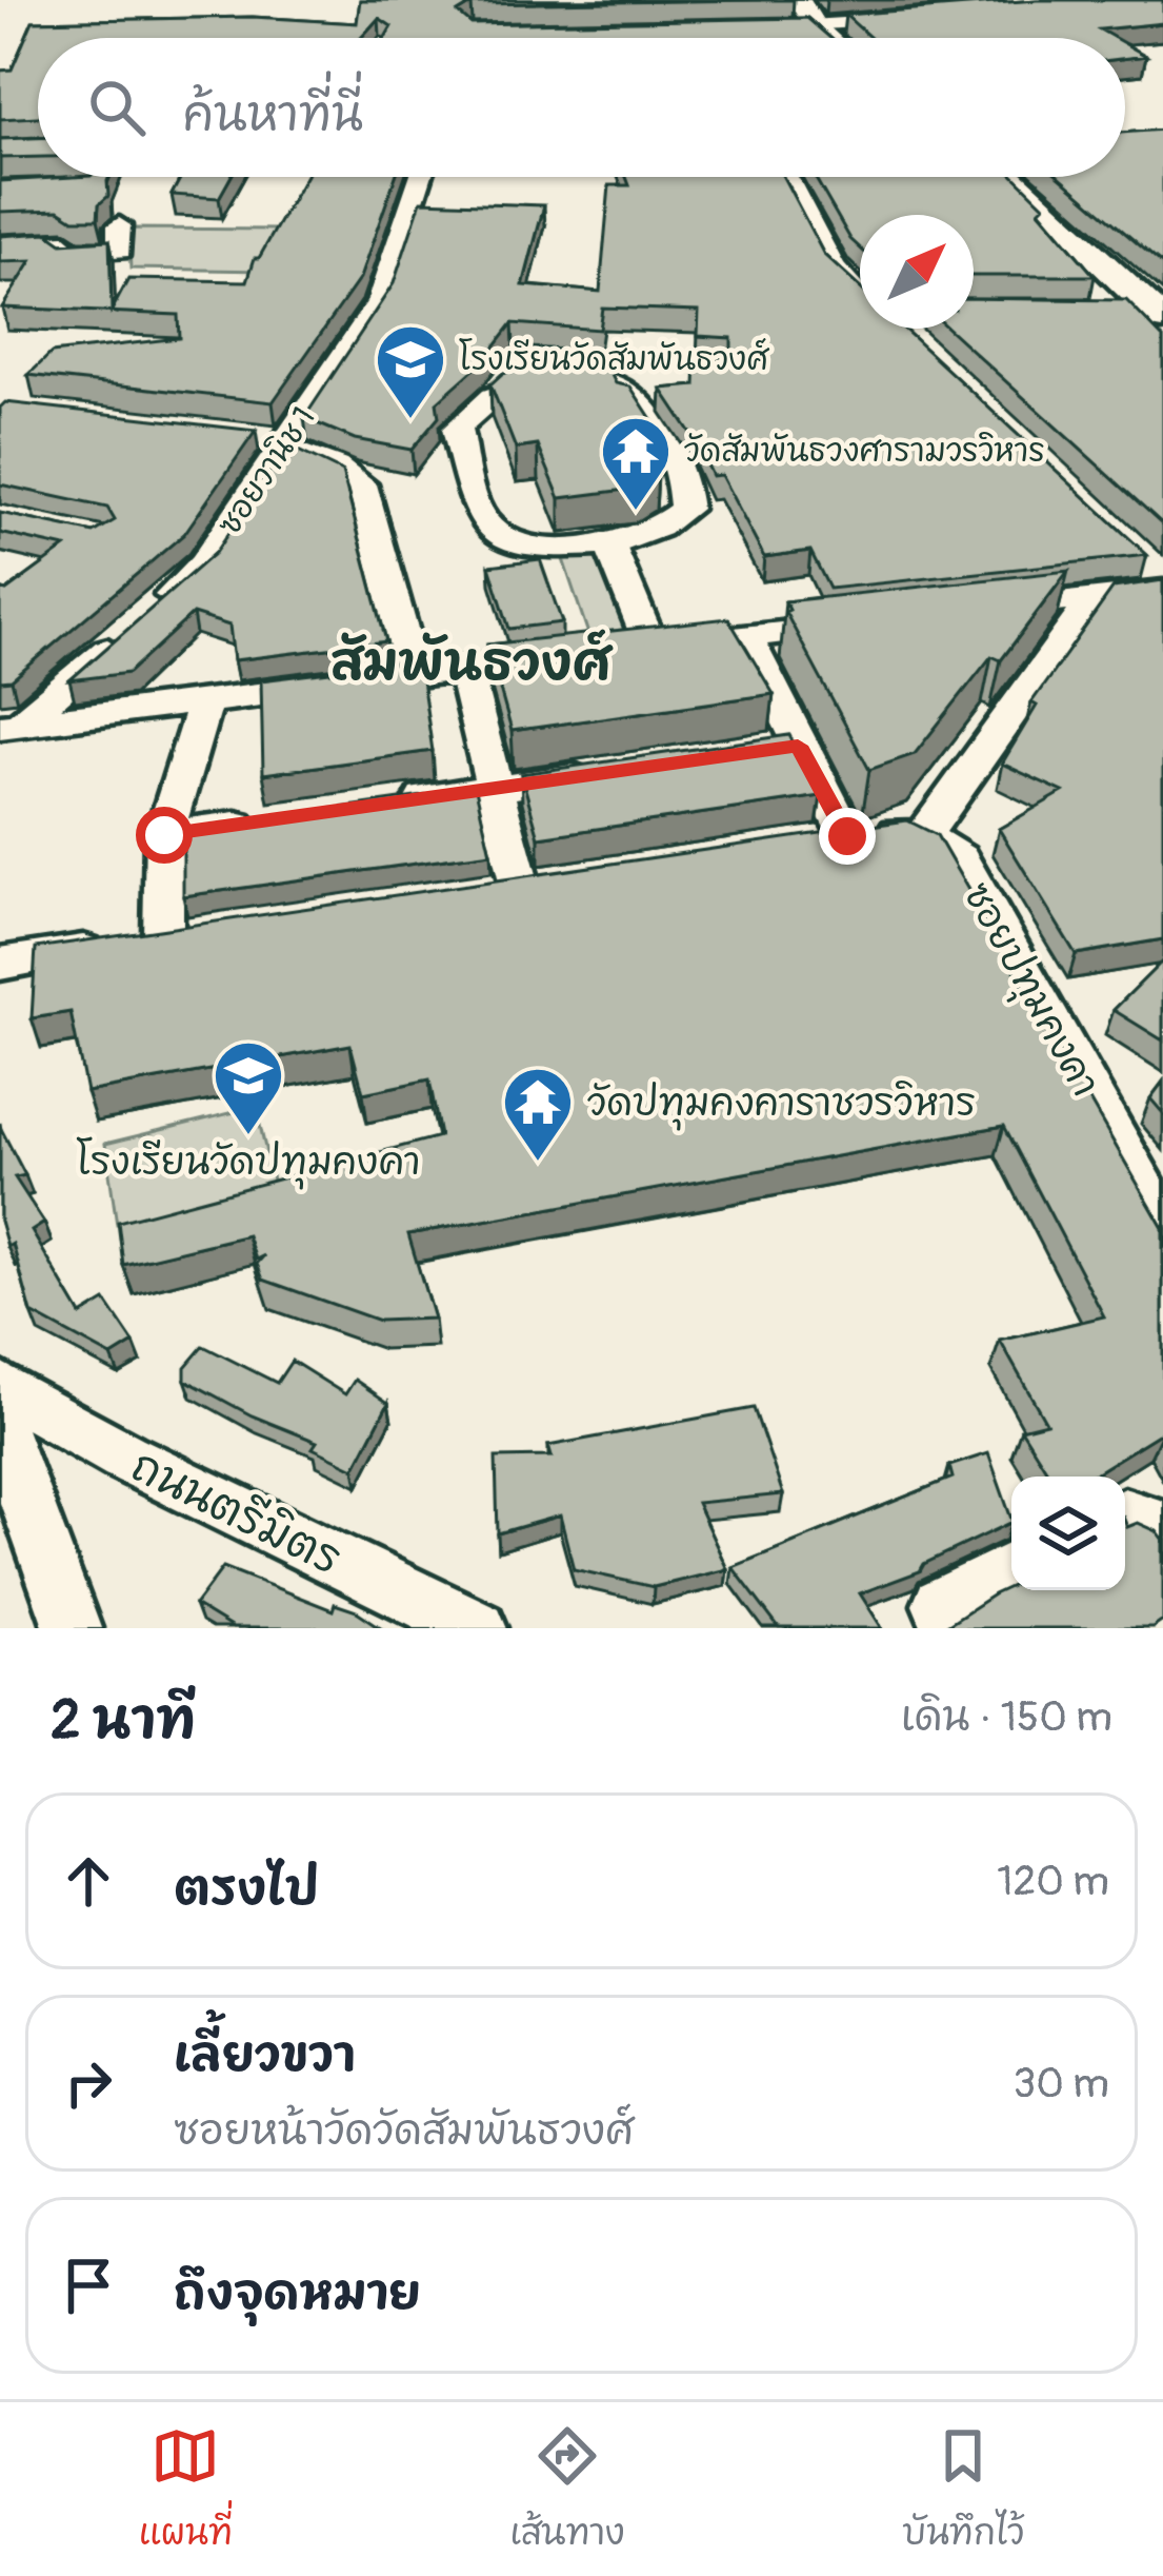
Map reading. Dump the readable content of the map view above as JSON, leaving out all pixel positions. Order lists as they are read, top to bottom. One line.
{"streets":{"street":["ซอยวานิช 1","ซอยปทุมคงคา","ถนนตรีมิตร"]},"districts":["สัมพันธวงศ์"],"places":{"school or university":["โรงเรียนวัดสัมพันธวงศ์","โรงเรียนวัดปทุมคงคา"],"temple":["วัดสัมพันธวงศารามวรวิหาร","วัดปทุมคงคาราชวรวิหาร"]},"north":"top right","page":{"search":"ค้นหาที่นี่","heading":["2 นาที","เดิน · 150 m"],"list":[["ตรงไป","120 m"],["เลี้ยวขวา","ซอยหน้าวัดวัดสัมพันธวงศ์","30 m"],"ถึงจุดหมาย"],"nav":["แผนที่","เส้นทาง","บันทึกไว้"]}}
